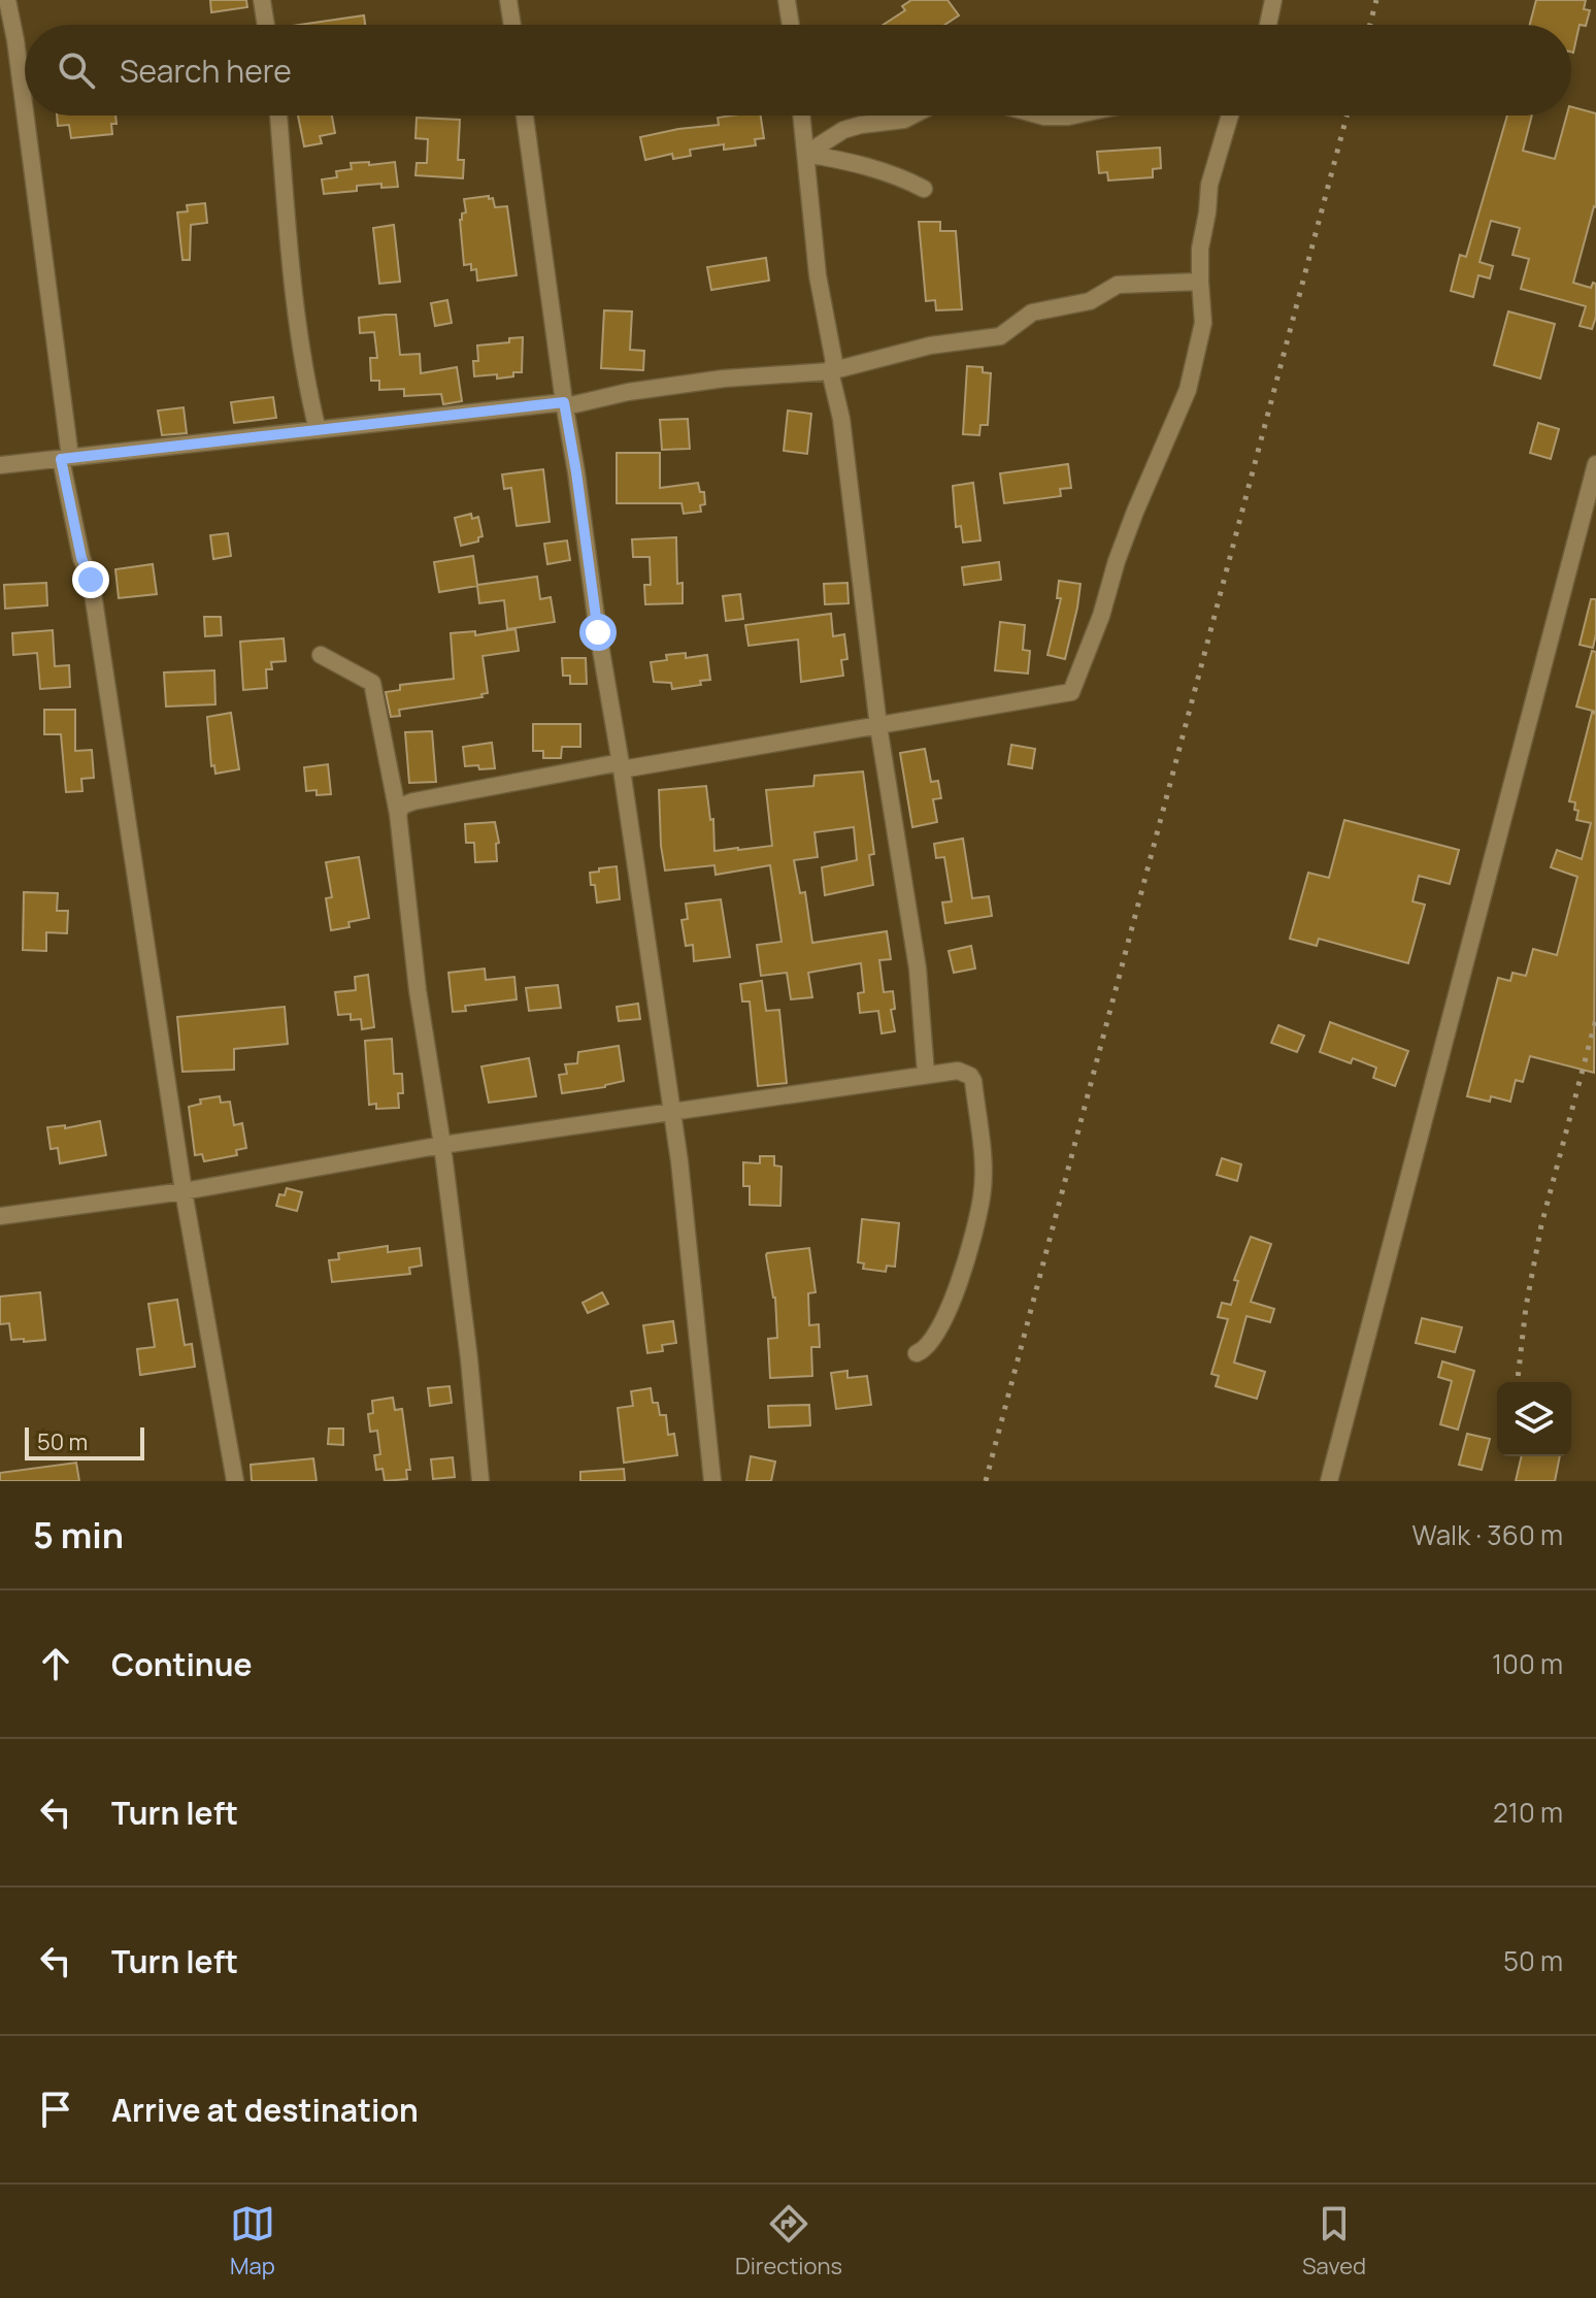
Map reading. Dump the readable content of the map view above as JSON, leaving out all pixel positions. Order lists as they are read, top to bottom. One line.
{"scale_bar":"50 m","page":{"search":"Search here","scale":"50 m","heading":["5 min","Walk · 360 m"],"list":[["Continue","100 m"],["Turn left","210 m"],["Turn left","50 m"],"Arrive at destination"],"nav":["Map","Directions","Saved"]}}
